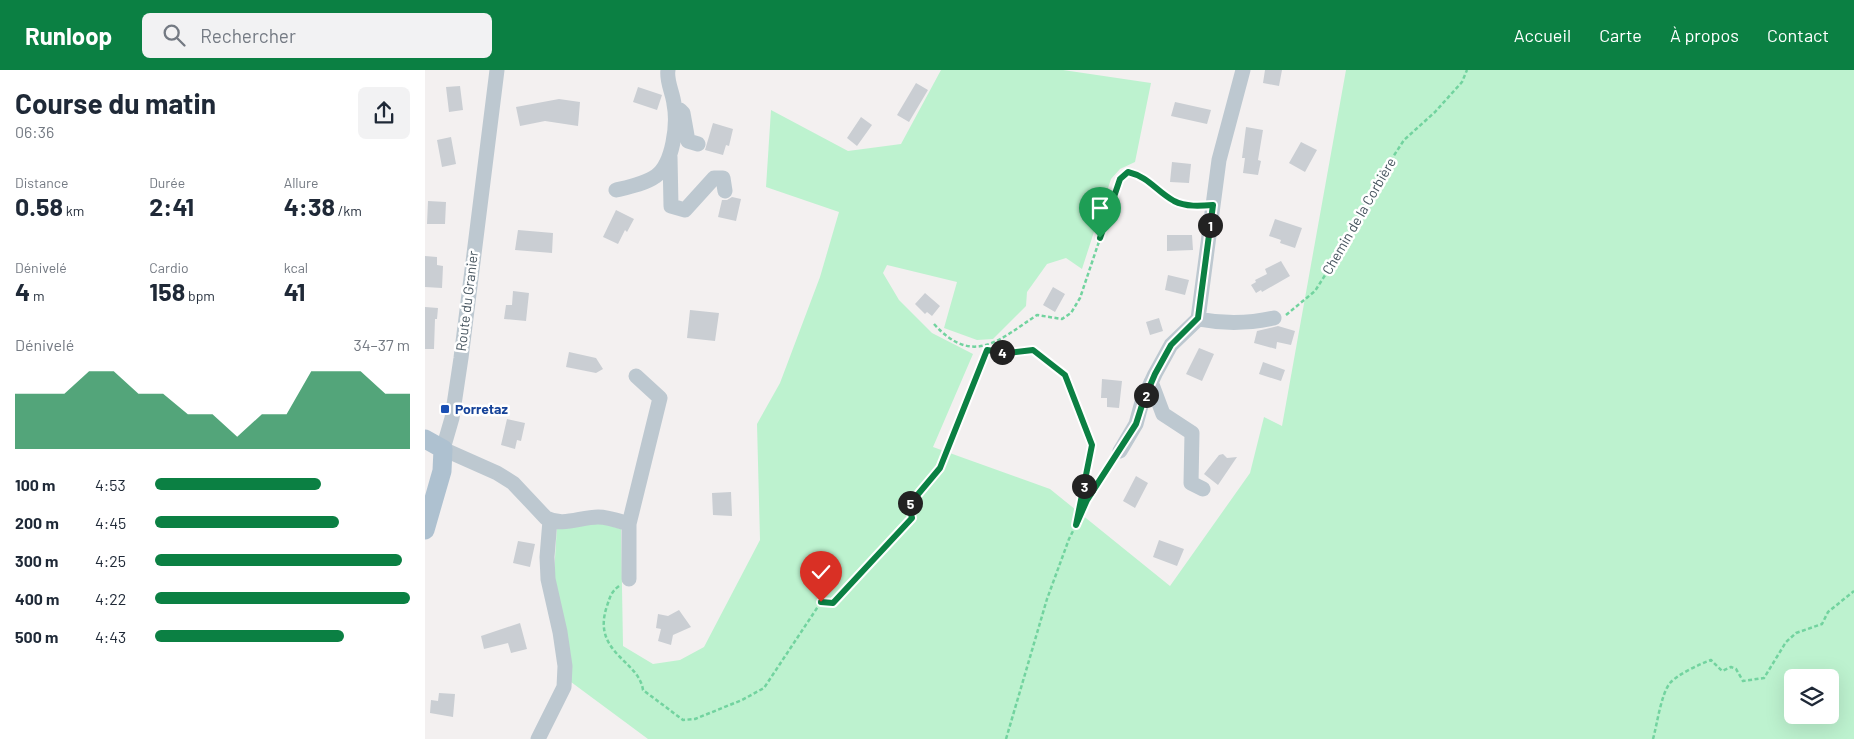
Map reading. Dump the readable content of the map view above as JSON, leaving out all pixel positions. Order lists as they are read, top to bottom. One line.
{"streets":{"main road":["Route du Granier"],"path":["Chemin de la Corbière"]},"places":{"transit":["Porretaz"]},"page":{"header":"Runloop","search":"Rechercher","nav":["Accueil","Carte","À propos","Contact"],"heading":["Course du matin","06:36"],"stats":[["Distance","0.58 km"],["Durée","2:41"],["Allure","4:38 /km"],["Dénivelé","4 m"],["Cardio","158 bpm"],["kcal","41"]],"pins":["1","4","2","3","5"],"chart":["Dénivelé","34–37 m"],"list":[{"name":"100 m","note":"4:53"},{"name":"200 m","note":"4:45"},{"name":"300 m","note":"4:25"},{"name":"400 m","note":"4:22"},{"name":"500 m","note":"4:43"}]}}
